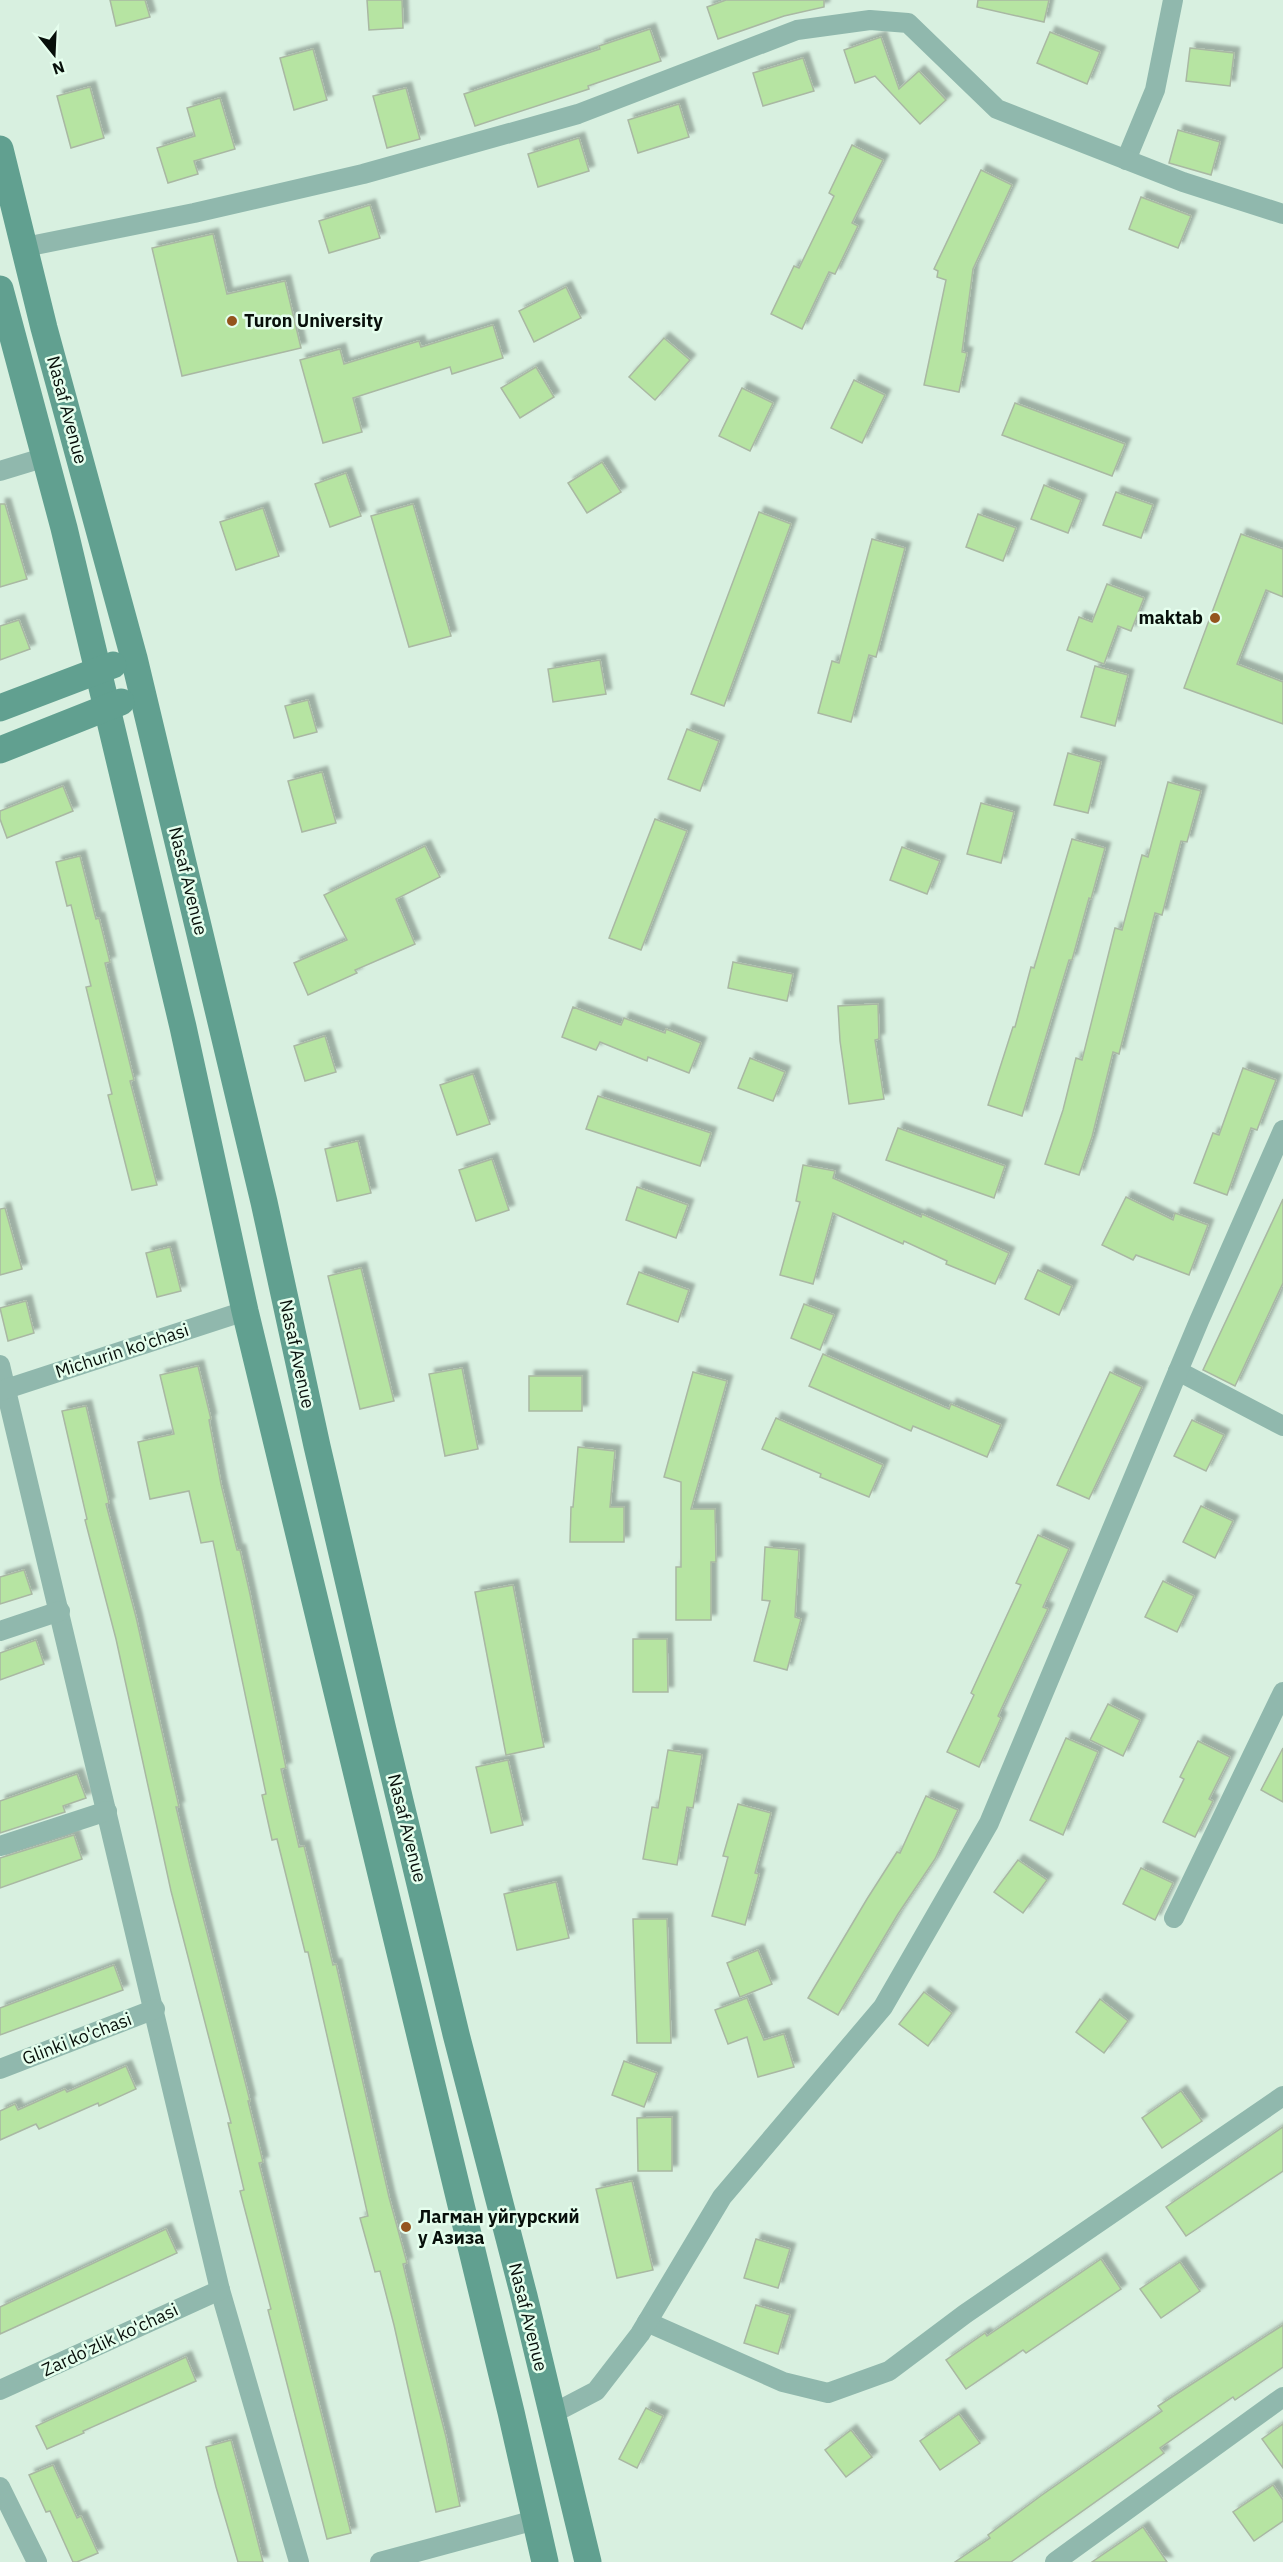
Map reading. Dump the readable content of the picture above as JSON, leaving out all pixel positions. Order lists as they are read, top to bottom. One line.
{"streets":{"main road":["Nasaf Avenue"],"street":["Michurin ko'chasi","Glinki ko'chasi","Zardo'zlik ko'chasi"]},"crossings":[["Nasaf Avenue","Michurin ko'chasi"]],"places":["Turon University","maktab","Лагман уйгурский у Азиза"],"north":"bottom"}
